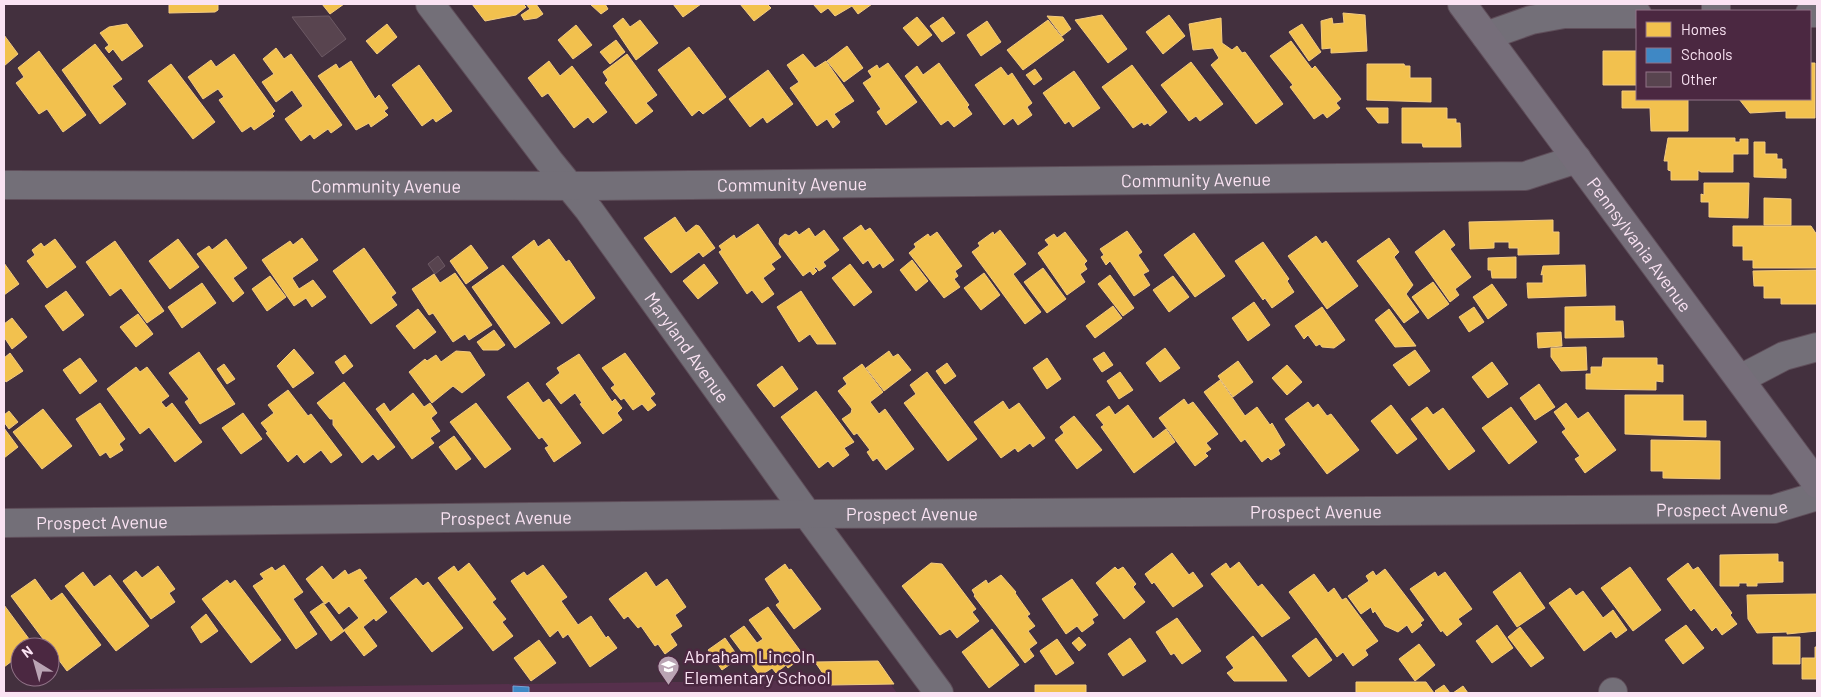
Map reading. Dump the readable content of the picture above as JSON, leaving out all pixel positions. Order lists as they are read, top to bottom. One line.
{"streets":{"main road":["Pennsylvania Avenue"],"street":["Community Avenue","Maryland Avenue","Prospect Avenue"]},"crossings":[["Community Avenue","Pennsylvania Avenue"],["Community Avenue","Maryland Avenue"],["Maryland Avenue","Prospect Avenue"]],"places":{"school or university":["Abraham Lincoln Elementary School"]},"legend":["Homes","Schools","Other"],"north":"top left"}
